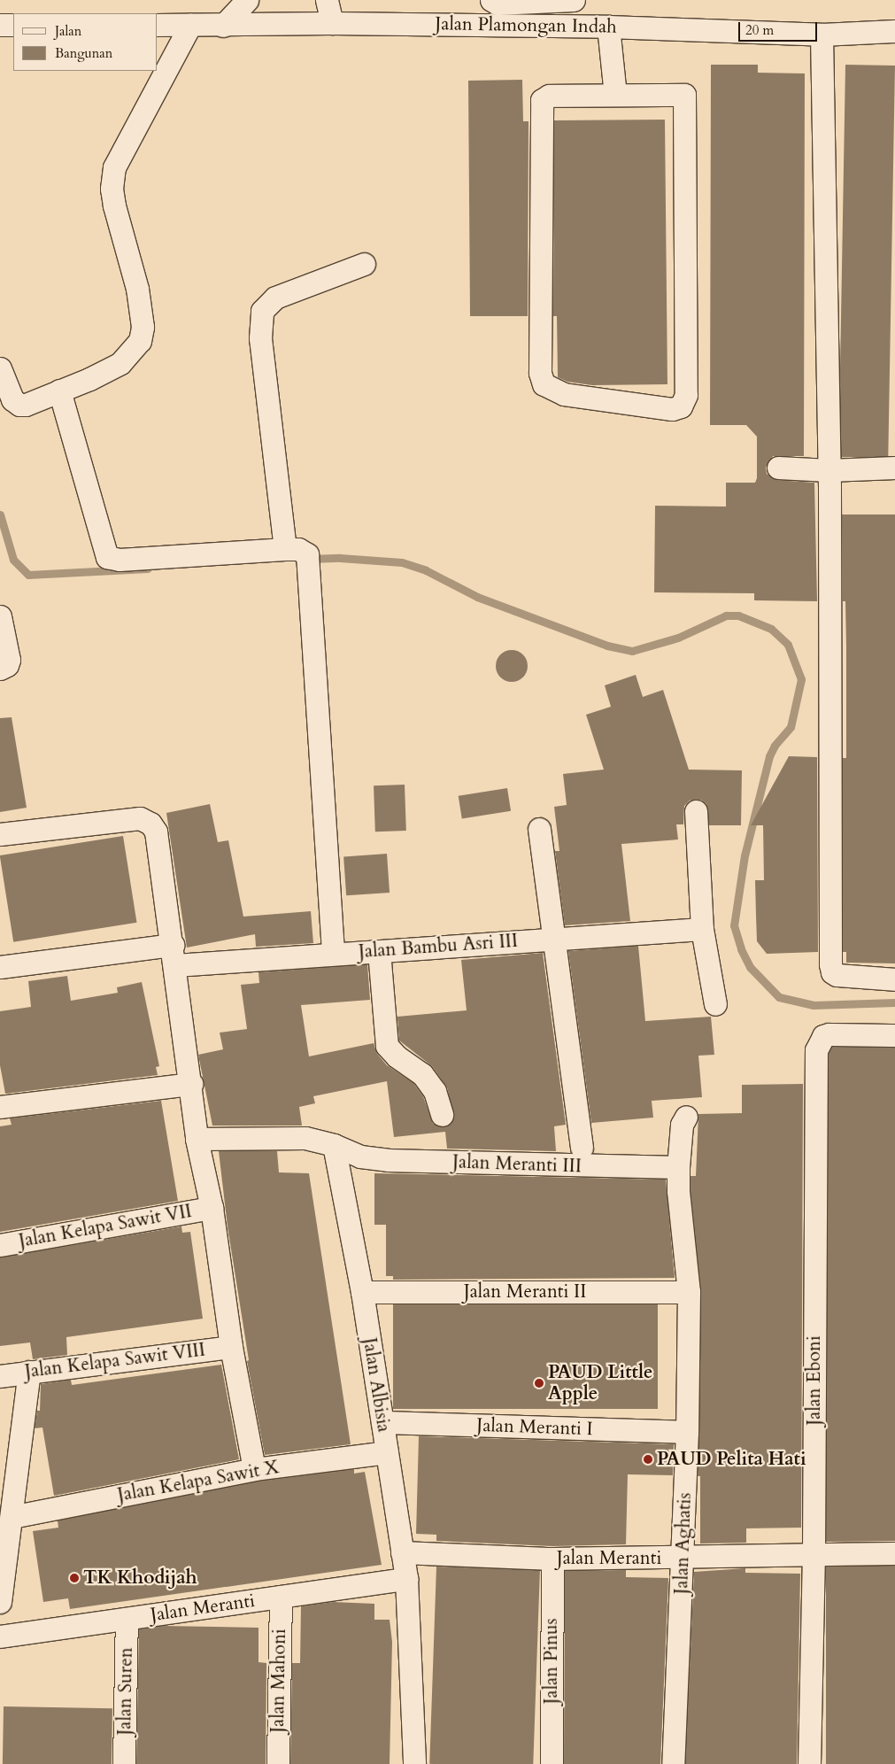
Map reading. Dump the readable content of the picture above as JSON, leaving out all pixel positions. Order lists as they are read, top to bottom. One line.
{"streets":{"street":["Jalan Plamongan Indah","Jalan Bambu Asri III","Jalan Meranti III","Jalan Kelapa Sawit VII","Jalan Meranti II","Jalan Kelapa Sawit VIII","Jalan Eboni","Jalan Albisia","Jalan Meranti I","Jalan Kelapa Sawit X","Jalan Aghatis","Jalan Meranti","Jalan Pinus","Jalan Mahoni","Jalan Suren"]},"crossings":[["Jalan Meranti III","Jalan Albisia"],["Jalan Meranti III","Jalan Aghatis"],["Jalan Meranti II","Jalan Albisia"],["Jalan Meranti II","Jalan Aghatis"],["Jalan Eboni","Jalan Meranti"],["Jalan Albisia","Jalan Meranti I"],["Jalan Albisia","Jalan Kelapa Sawit X"],["Jalan Albisia","Jalan Meranti"],["Jalan Meranti I","Jalan Aghatis"],["Jalan Aghatis","Jalan Meranti"],["Jalan Meranti","Jalan Pinus"],["Jalan Meranti","Jalan Mahoni"],["Jalan Meranti","Jalan Suren"]],"places":["PAUD Little Apple","PAUD Pelita Hati","TK Khodijah"],"legend":["Jalan","Bangunan"],"scale_bar":"20 m"}
